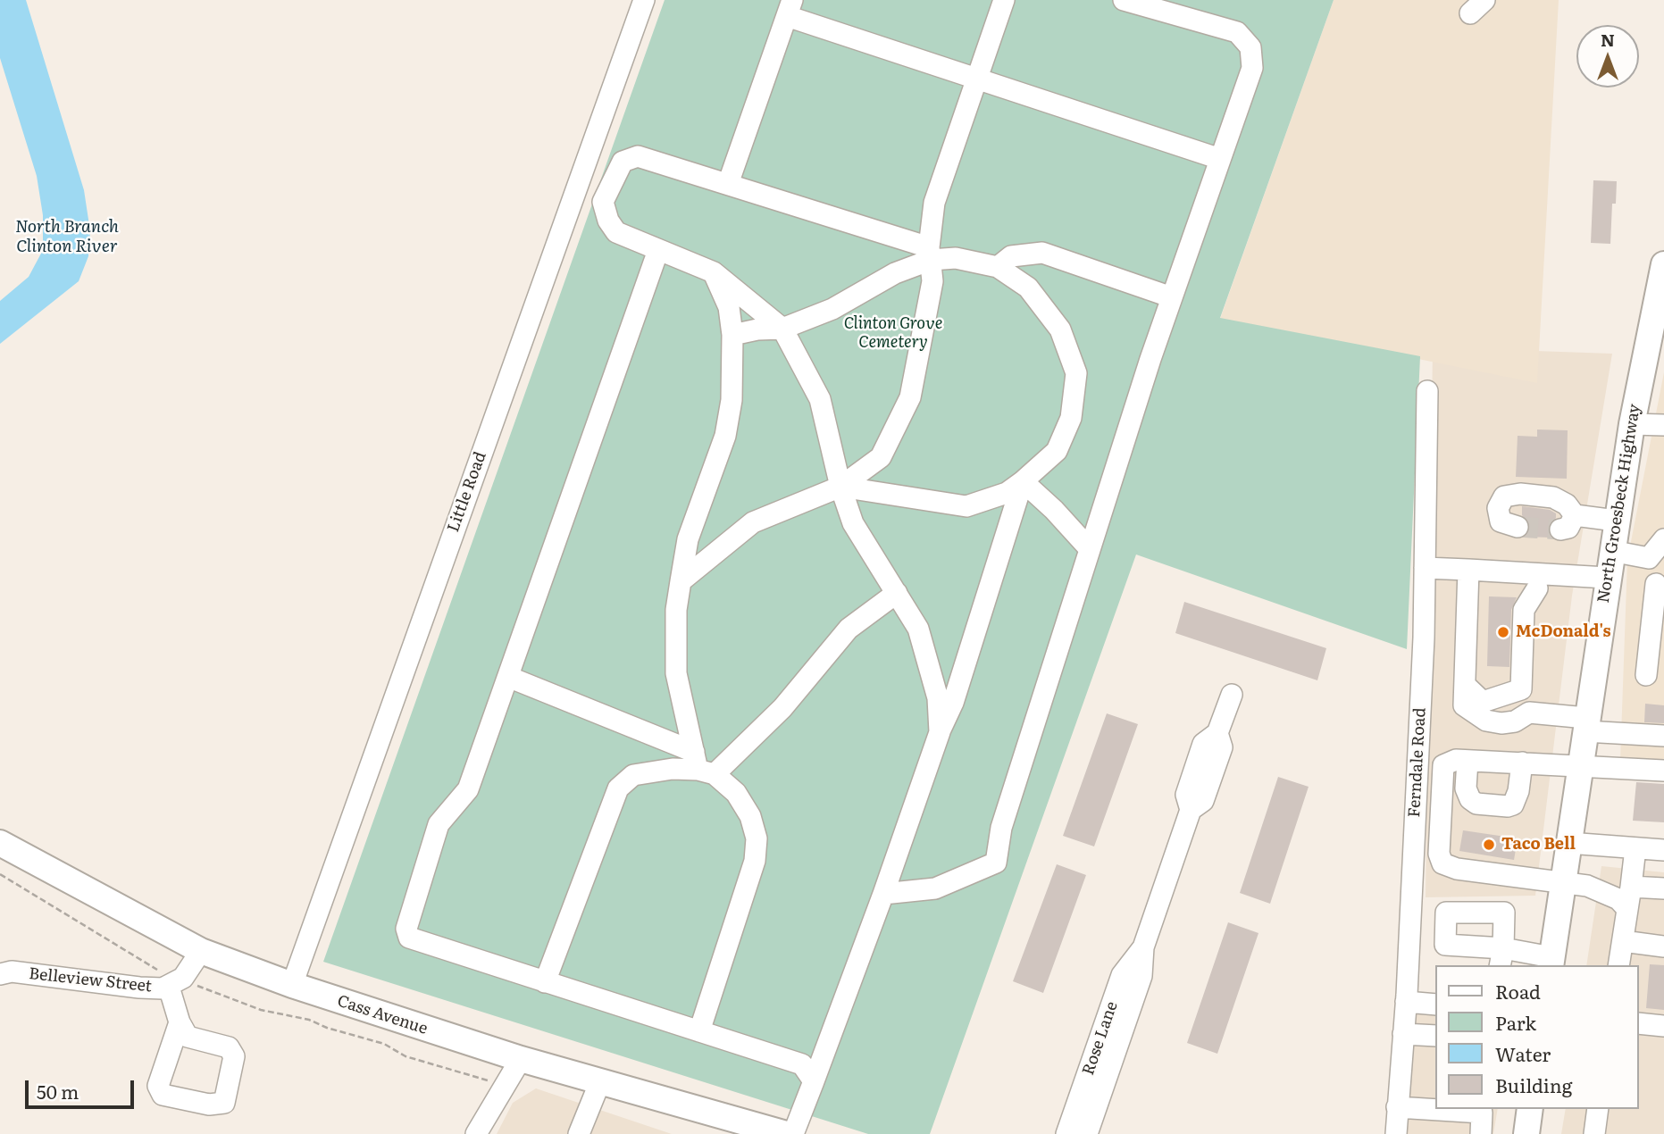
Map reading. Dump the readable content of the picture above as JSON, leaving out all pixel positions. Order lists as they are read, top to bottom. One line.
{"streets":{"main road":["North Groesbeck Highway","Cass Avenue"],"street":["Little Road","Ferndale Road","Belleview Street","Rose Lane"]},"crossings":[["Little Road","Cass Avenue"],["Belleview Street","Cass Avenue"]],"water":["North Branch Clinton River"],"parks":["Clinton Grove Cemetery"],"places":["McDonald's","Taco Bell"],"legend":["Road","Park","Water","Building"],"scale_bar":"50 m","north":"top"}
